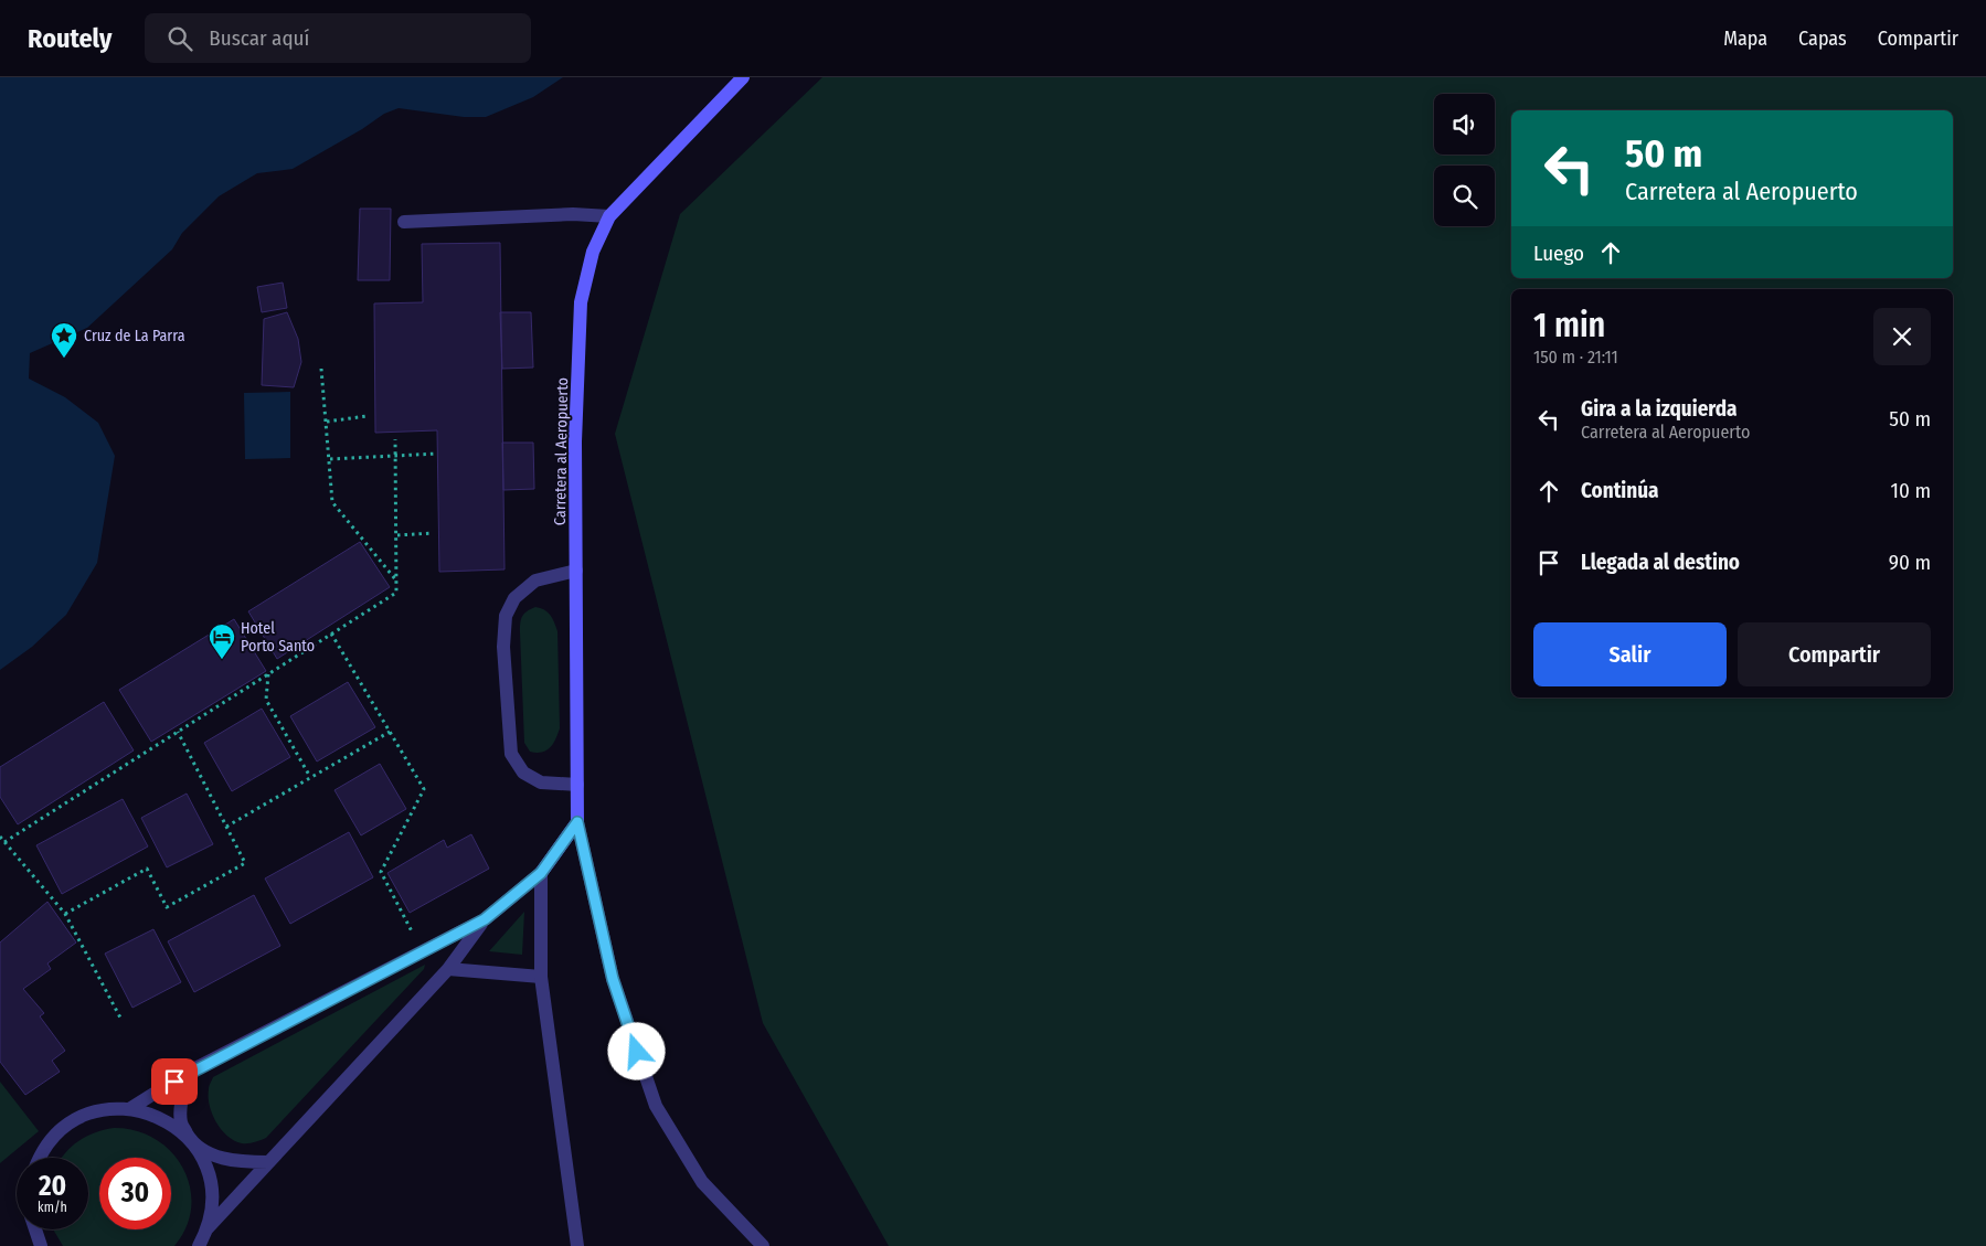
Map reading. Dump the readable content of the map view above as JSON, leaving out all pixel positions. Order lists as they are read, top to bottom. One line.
{"streets":{"main road":["Carretera al Aeropuerto"]},"places":{"place":["Cruz de La Parra"],"hotel":["Hotel Porto Santo"]},"page":{"header":"Routely","search":"Buscar aquí","nav":["Mapa","Capas","Compartir"],"turn":["50 m","Carretera al Aeropuerto"],"then":"Luego","heading":["1 min","150 m · 21:11"],"list":[{"name":"Gira a la izquierda","note":"Carretera al Aeropuerto","value":"50 m"},{"name":"Continúa","value":"10 m"},{"name":"Llegada al destino","value":"90 m"}],"buttons":["Salir","Compartir"],"speed":"20 km/h","limit":"30"}}
